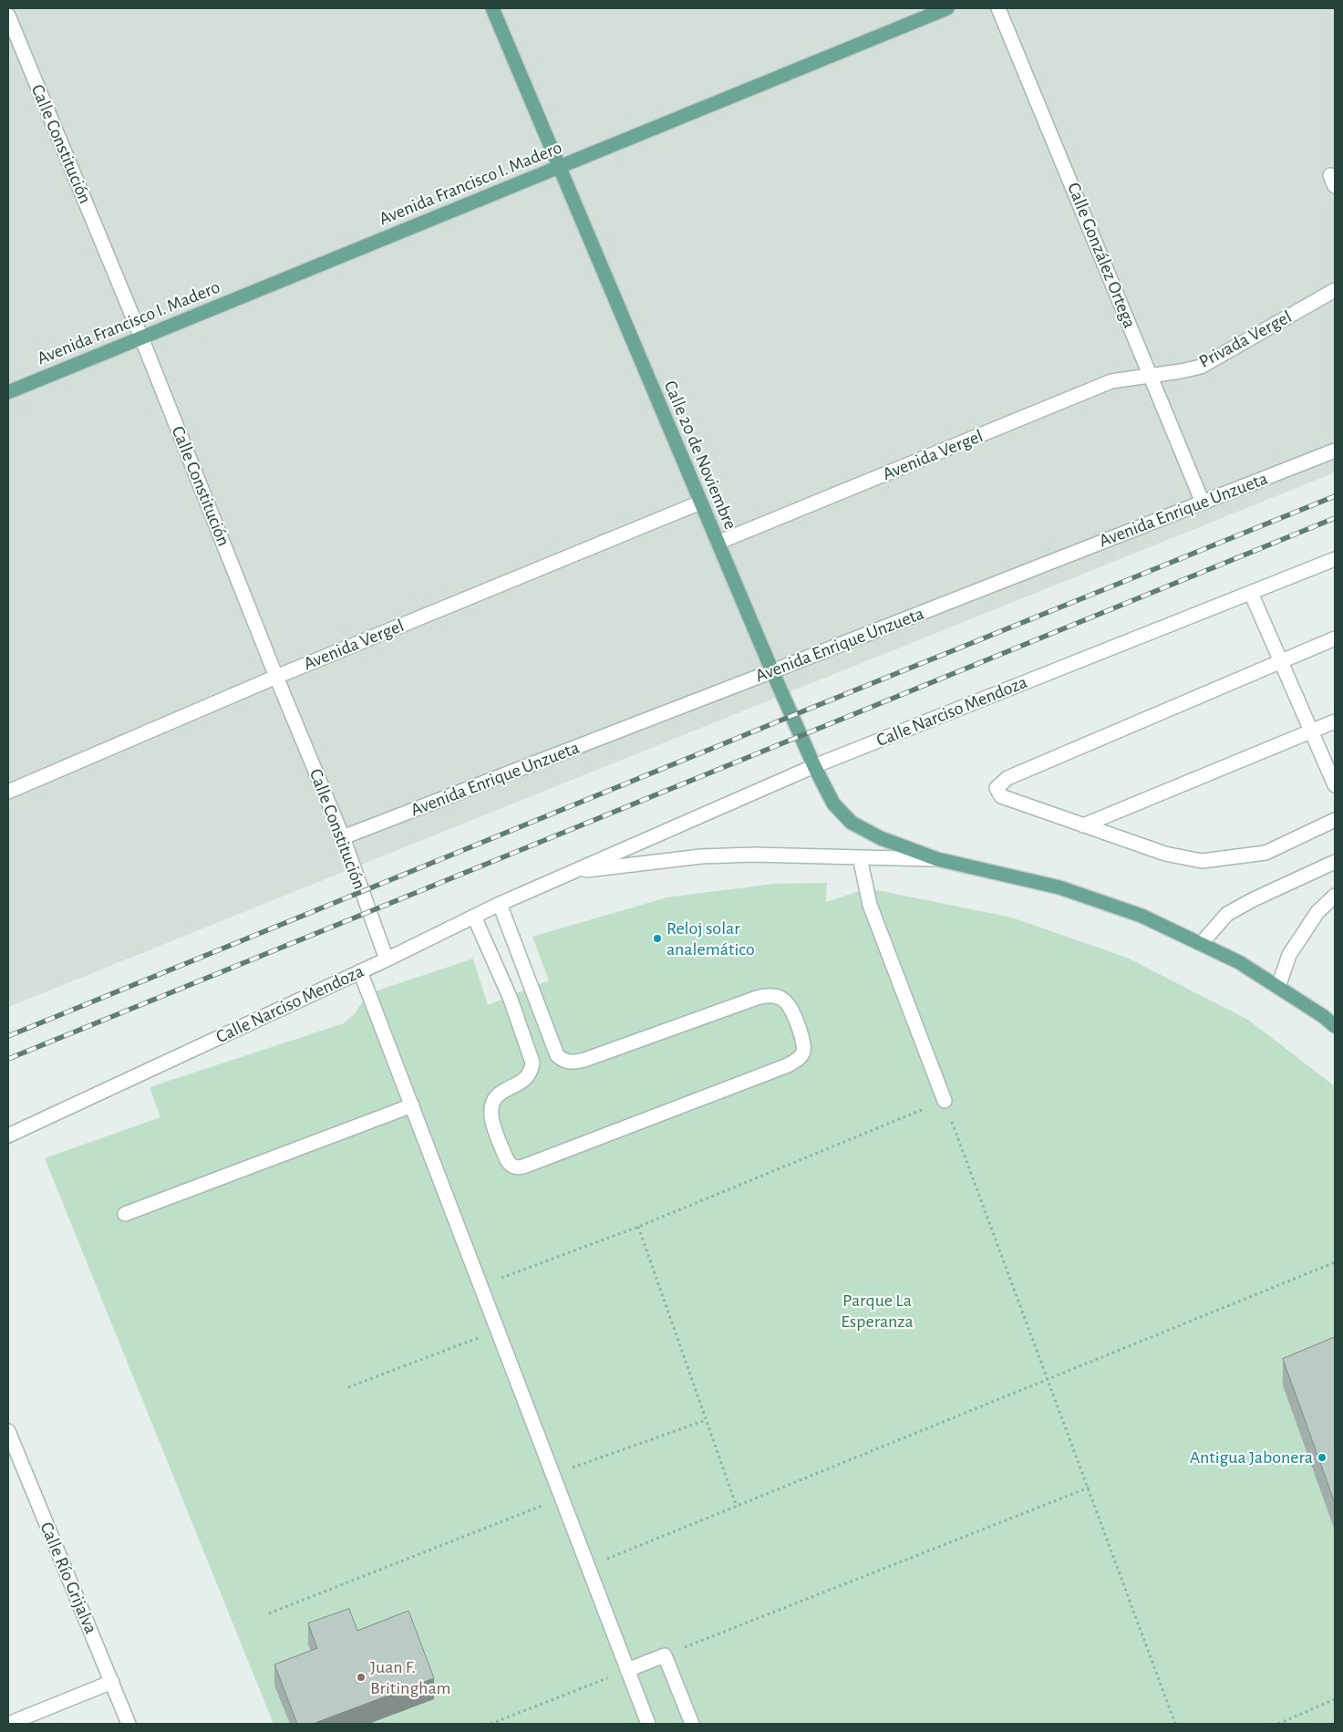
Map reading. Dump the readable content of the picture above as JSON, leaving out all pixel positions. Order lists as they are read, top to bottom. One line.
{"streets":{"main road":["Avenida Francisco I. Madero","Calle 20 de Noviembre"],"street":["Calle Constitución","Calle González Ortega","Privada Vergel","Avenida Vergel","Avenida Enrique Unzueta","Calle Narciso Mendoza","Calle Río Grijalva"]},"crossings":[["Calle Constitución","Avenida Francisco I. Madero"],["Calle Constitución","Avenida Vergel"],["Calle Constitución","Avenida Enrique Unzueta"],["Calle Constitución","Calle Narciso Mendoza"],["Avenida Francisco I. Madero","Calle 20 de Noviembre"],["Calle González Ortega","Privada Vergel"],["Calle González Ortega","Avenida Vergel"],["Calle González Ortega","Avenida Enrique Unzueta"],["Privada Vergel","Avenida Vergel"],["Calle 20 de Noviembre","Avenida Vergel"],["Calle 20 de Noviembre","Avenida Enrique Unzueta"],["Calle 20 de Noviembre","Calle Narciso Mendoza"]],"parks":["Parque La Esperanza"],"places":["Reloj solar analemático","Antigua Jabonera","Juan F. Britingham"]}
